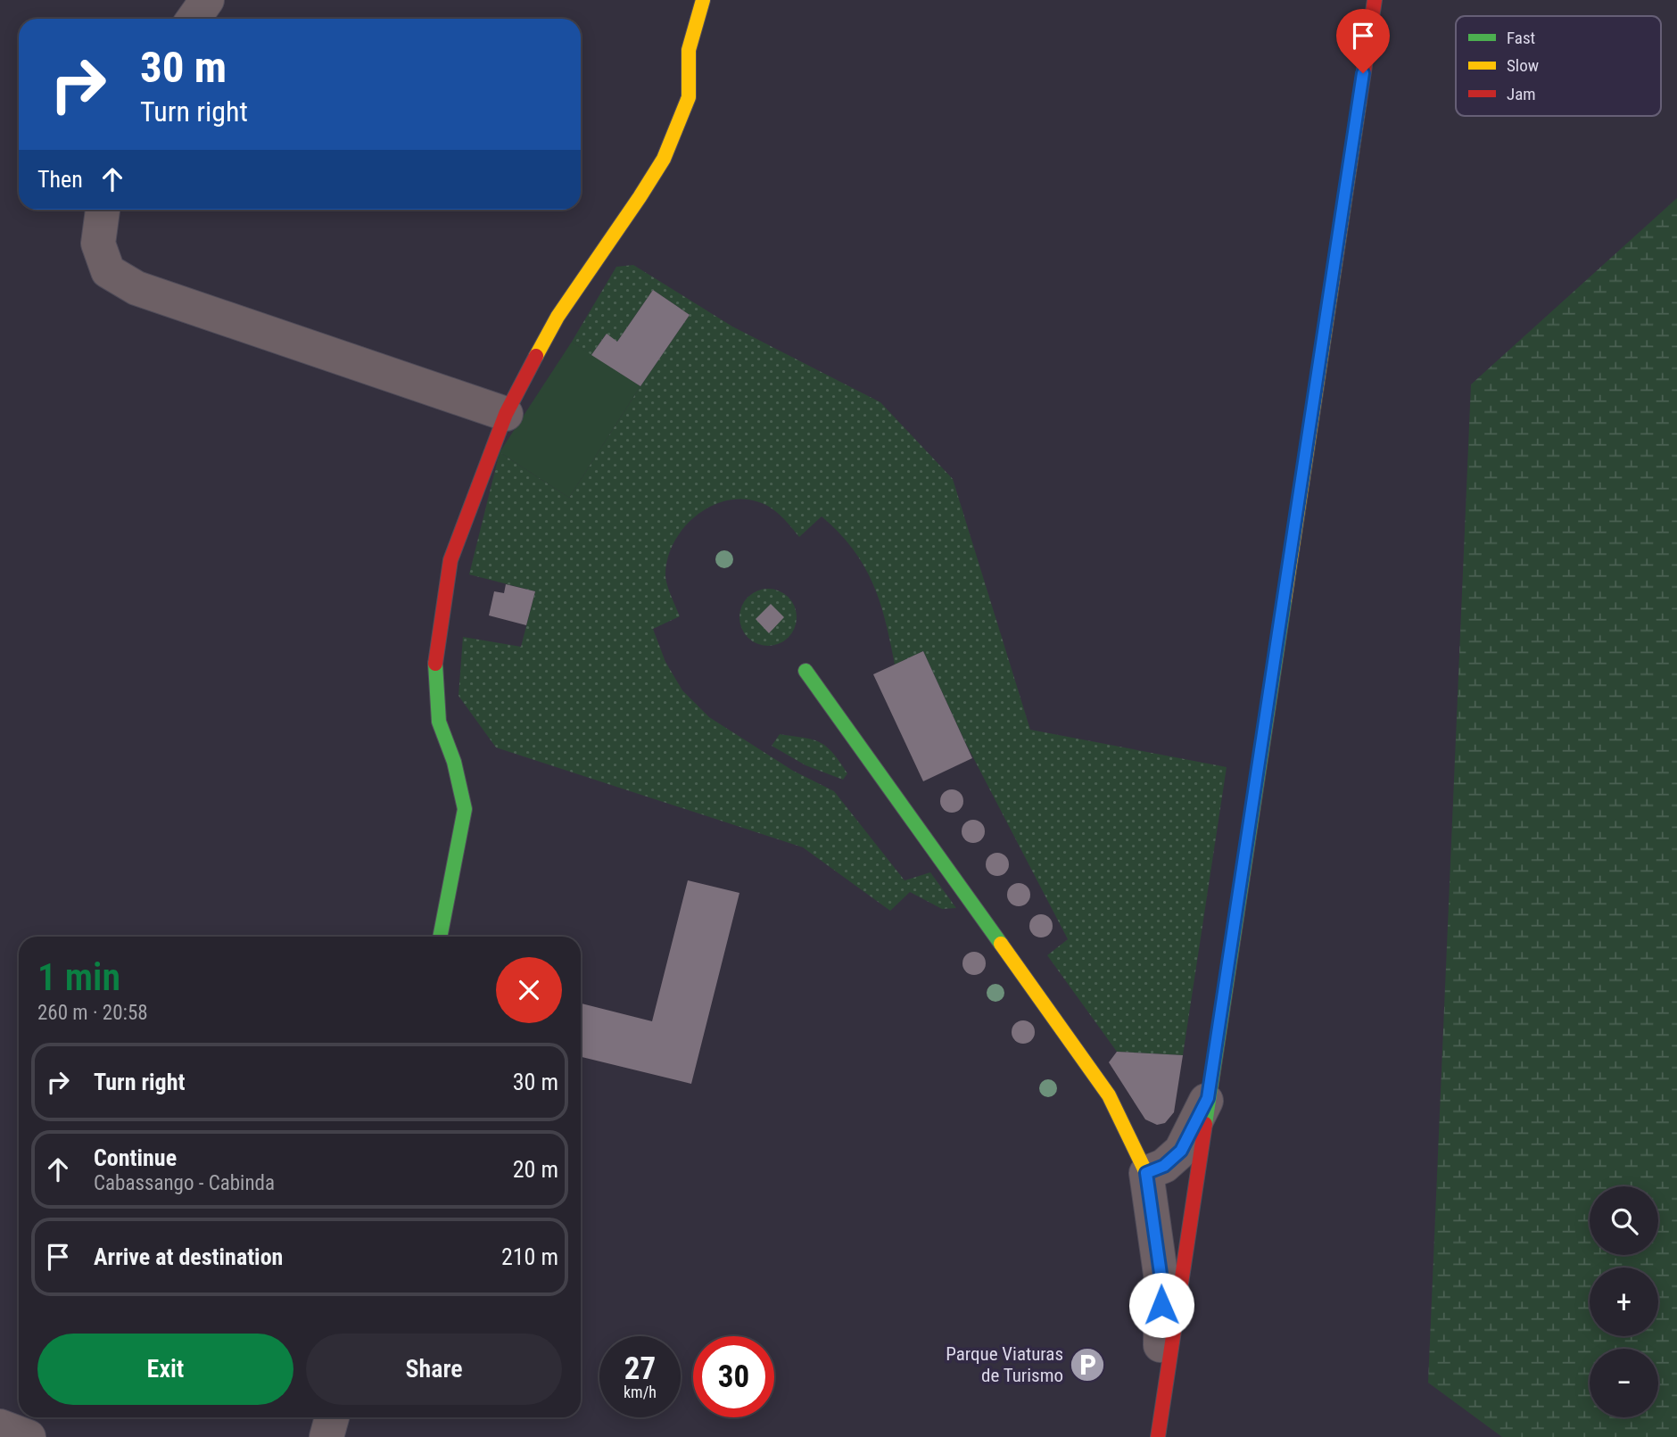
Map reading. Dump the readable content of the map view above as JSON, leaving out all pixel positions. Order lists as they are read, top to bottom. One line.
{"places":{"parking":["Parque Viaturas de Turismo"]},"legend":["Fast","Slow","Jam"],"page":{"turn":["30 m","Turn right"],"then":"Then","heading":["1 min","260 m · 20:58"],"list":[{"name":"Turn right","value":"30 m"},{"name":"Continue","note":"Cabassango - Cabinda","value":"20 m"},{"name":"Arrive at destination","value":"210 m"}],"map_buttons":["+","−"],"buttons":["Exit","Share"],"speed":"27 km/h","limit":"30"}}
